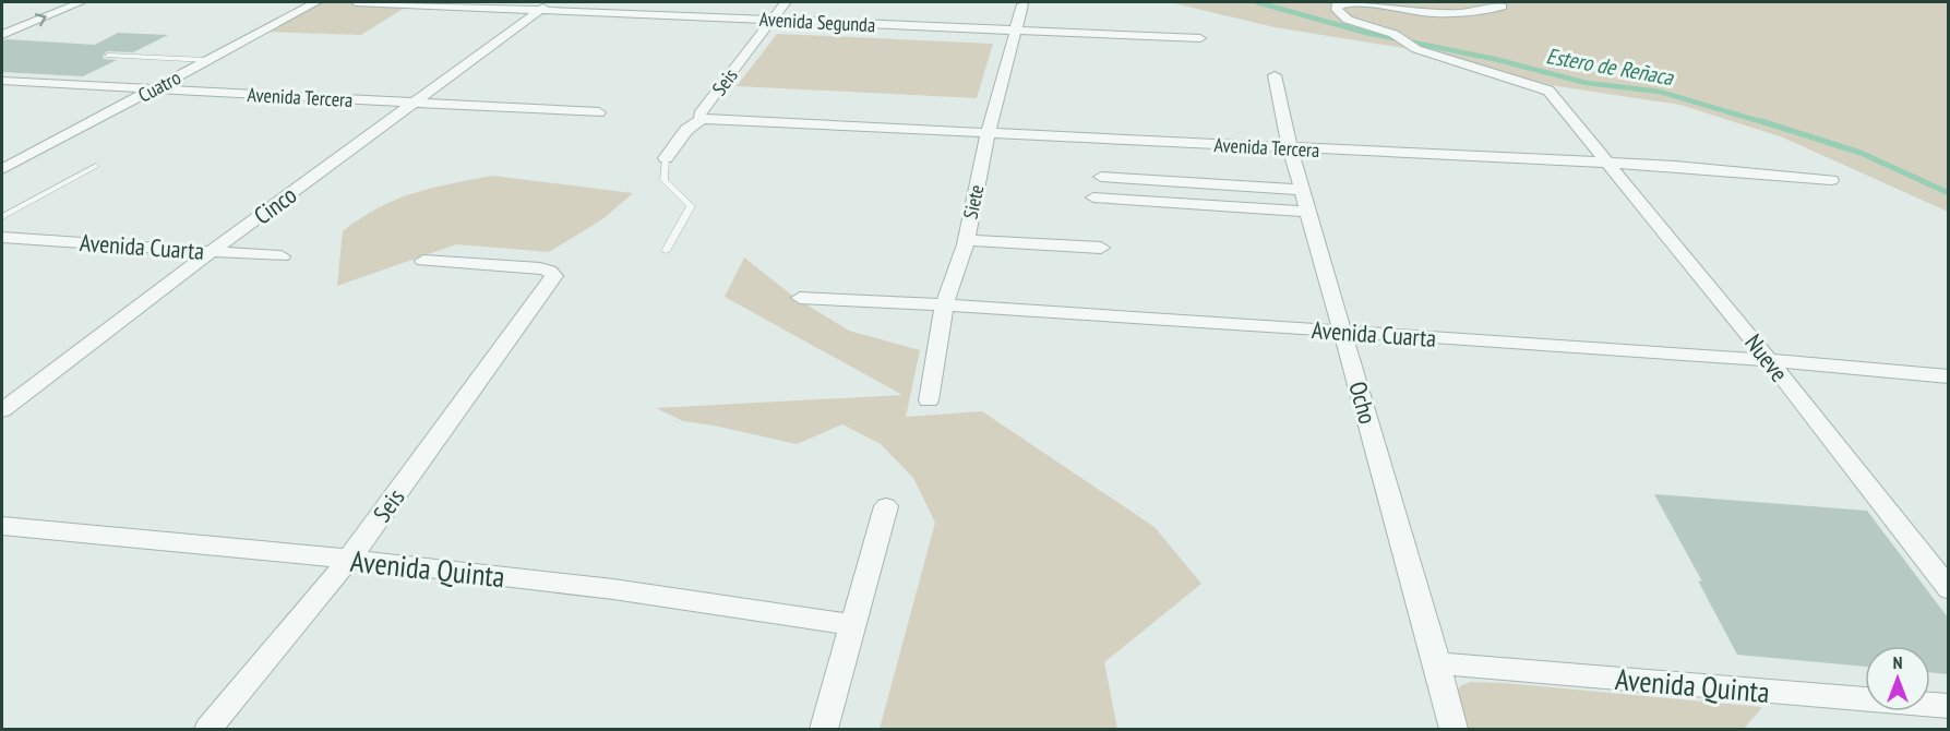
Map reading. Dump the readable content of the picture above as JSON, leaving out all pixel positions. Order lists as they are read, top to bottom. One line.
{"streets":{"street":["Avenida Segunda","Seis","Cuatro","Avenida Tercera","Siete","Cinco","Avenida Cuarta","Nueve","Ocho","Avenida Quinta"]},"crossings":[["Avenida Segunda","Seis"],["Avenida Segunda","Siete"],["Avenida Segunda","Cinco"],["Seis","Avenida Tercera"],["Seis","Avenida Quinta"],["Cuatro","Avenida Tercera"],["Avenida Tercera","Siete"],["Avenida Tercera","Cinco"],["Avenida Tercera","Nueve"],["Avenida Tercera","Ocho"],["Siete","Avenida Cuarta"],["Cinco","Avenida Cuarta"],["Avenida Cuarta","Nueve"],["Avenida Cuarta","Ocho"],["Ocho","Avenida Quinta"]],"water":["Estero de Reñaca"],"north":"top"}
